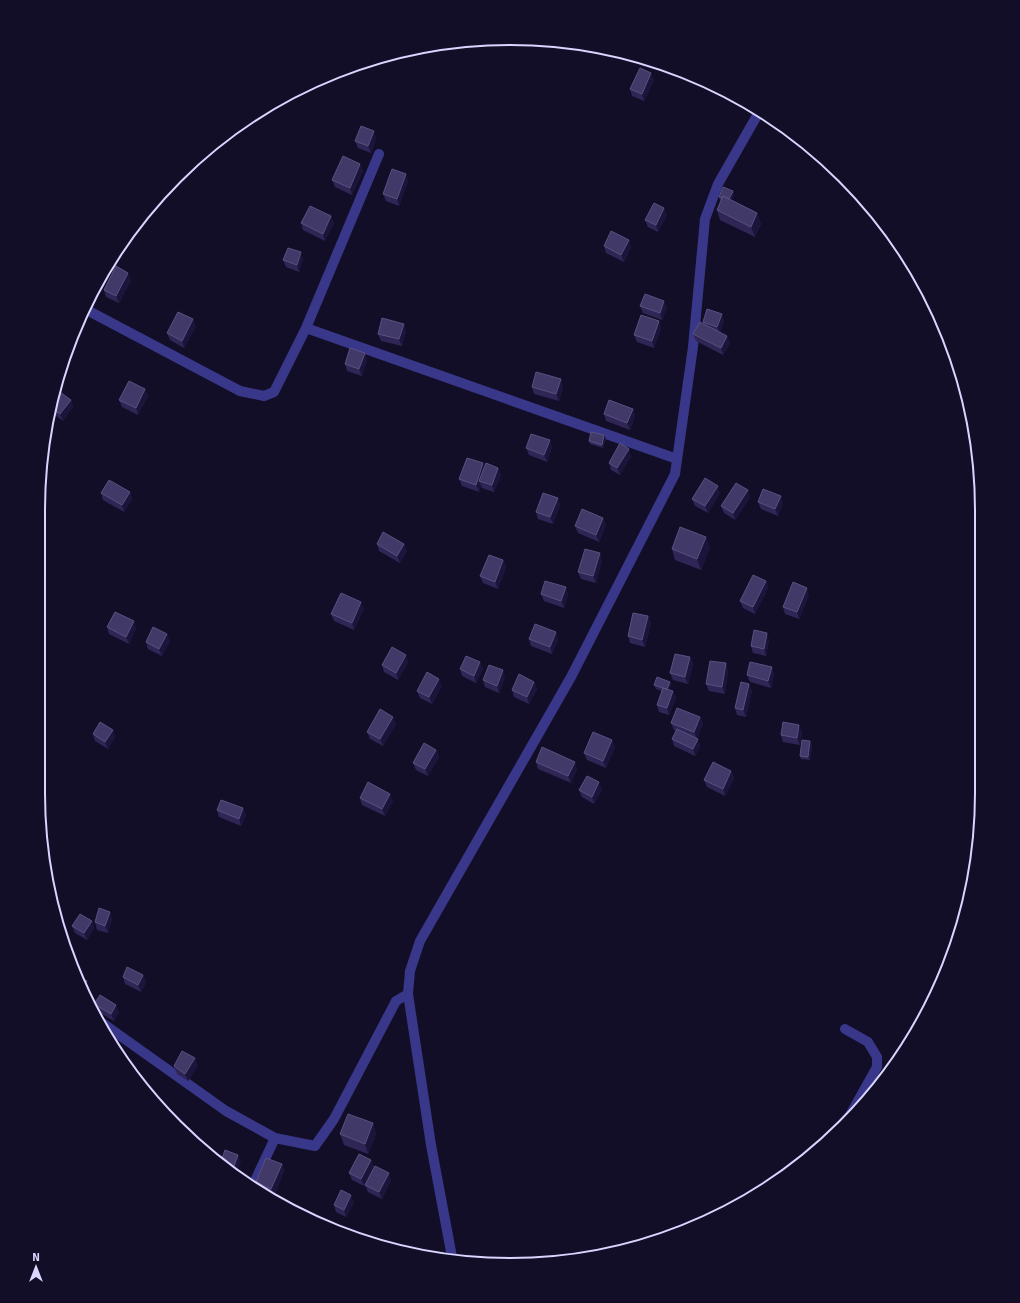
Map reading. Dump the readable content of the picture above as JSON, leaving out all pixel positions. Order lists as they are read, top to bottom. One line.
{"north":"top"}
